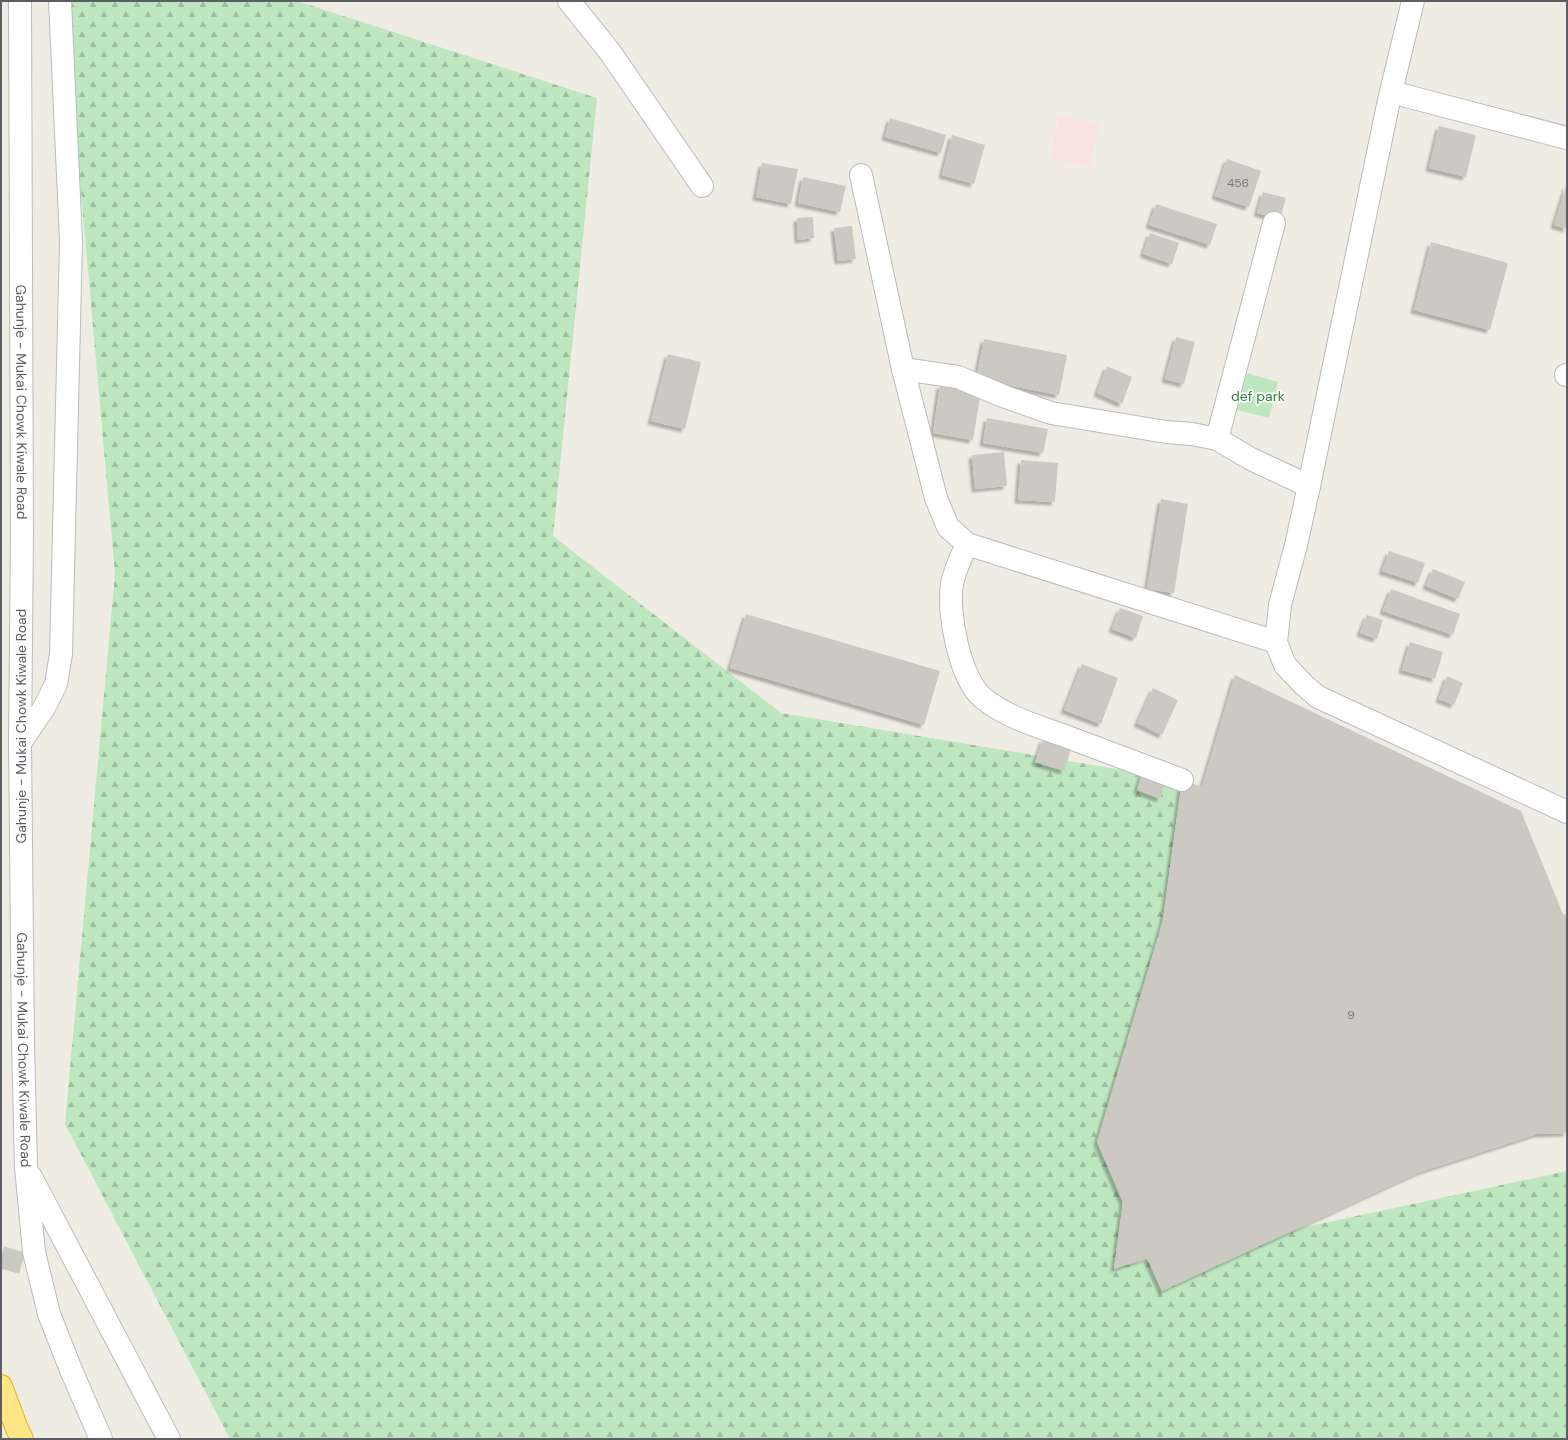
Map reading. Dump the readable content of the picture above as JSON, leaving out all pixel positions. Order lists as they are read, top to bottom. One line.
{"streets":{"street":["Gahunje - Mukai Chowk Kiwale Road"]},"parks":["def park"],"house_numbers":["456","9"]}
